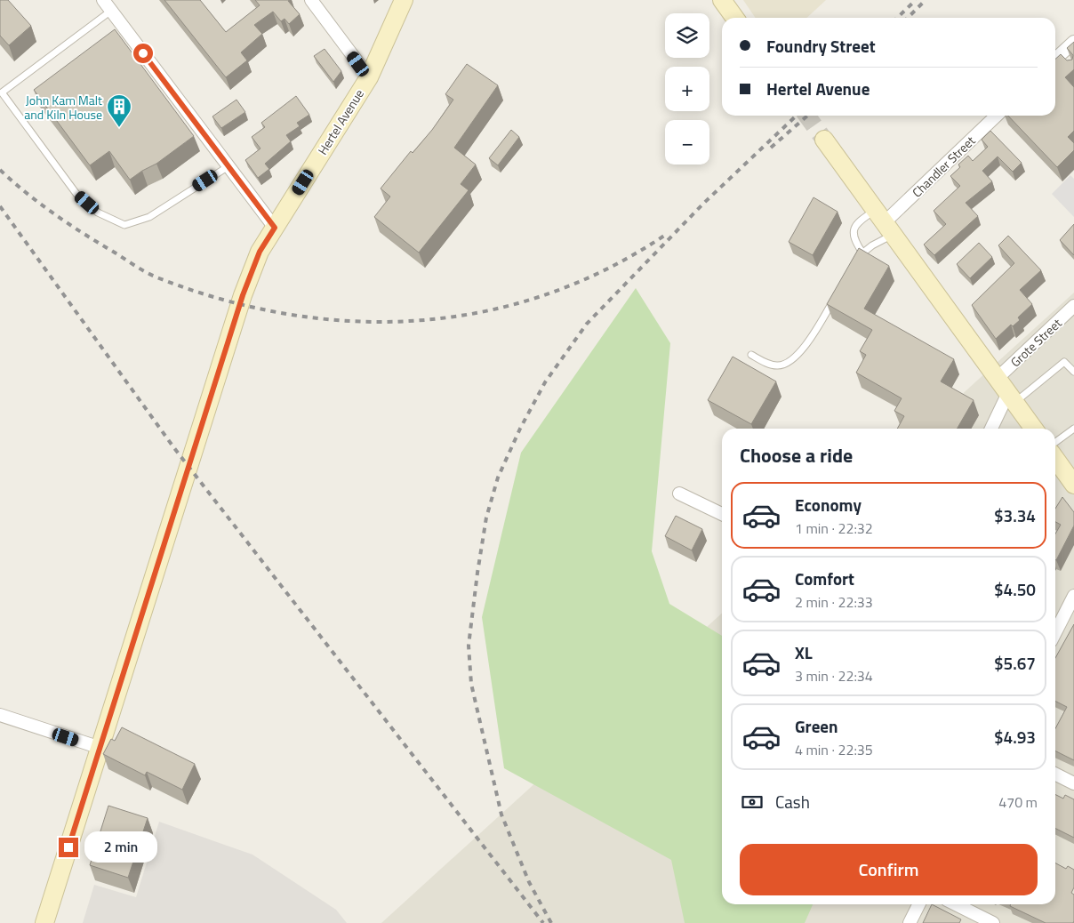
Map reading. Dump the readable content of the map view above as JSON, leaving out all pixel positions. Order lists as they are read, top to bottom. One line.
{"streets":{"street":["Hertel Avenue","Chandler Street","Grote Street"]},"places":{"building":["John Kam Malt and Kiln House"]},"page":{"map_buttons":["+","−"],"banner":["Foundry Street","Hertel Avenue"],"heading":"Choose a ride","list":[{"name":"Economy","note":"1 min · 22:32","value":"$3.34"},{"name":"Comfort","note":"2 min · 22:33","value":"$4.50"},{"name":"XL","note":"3 min · 22:34","value":"$5.67"},{"name":"Green","note":"4 min · 22:35","value":"$4.93"}],"pay":["Cash","470 m"],"bubble":"2 min","buttons":"Confirm"}}
